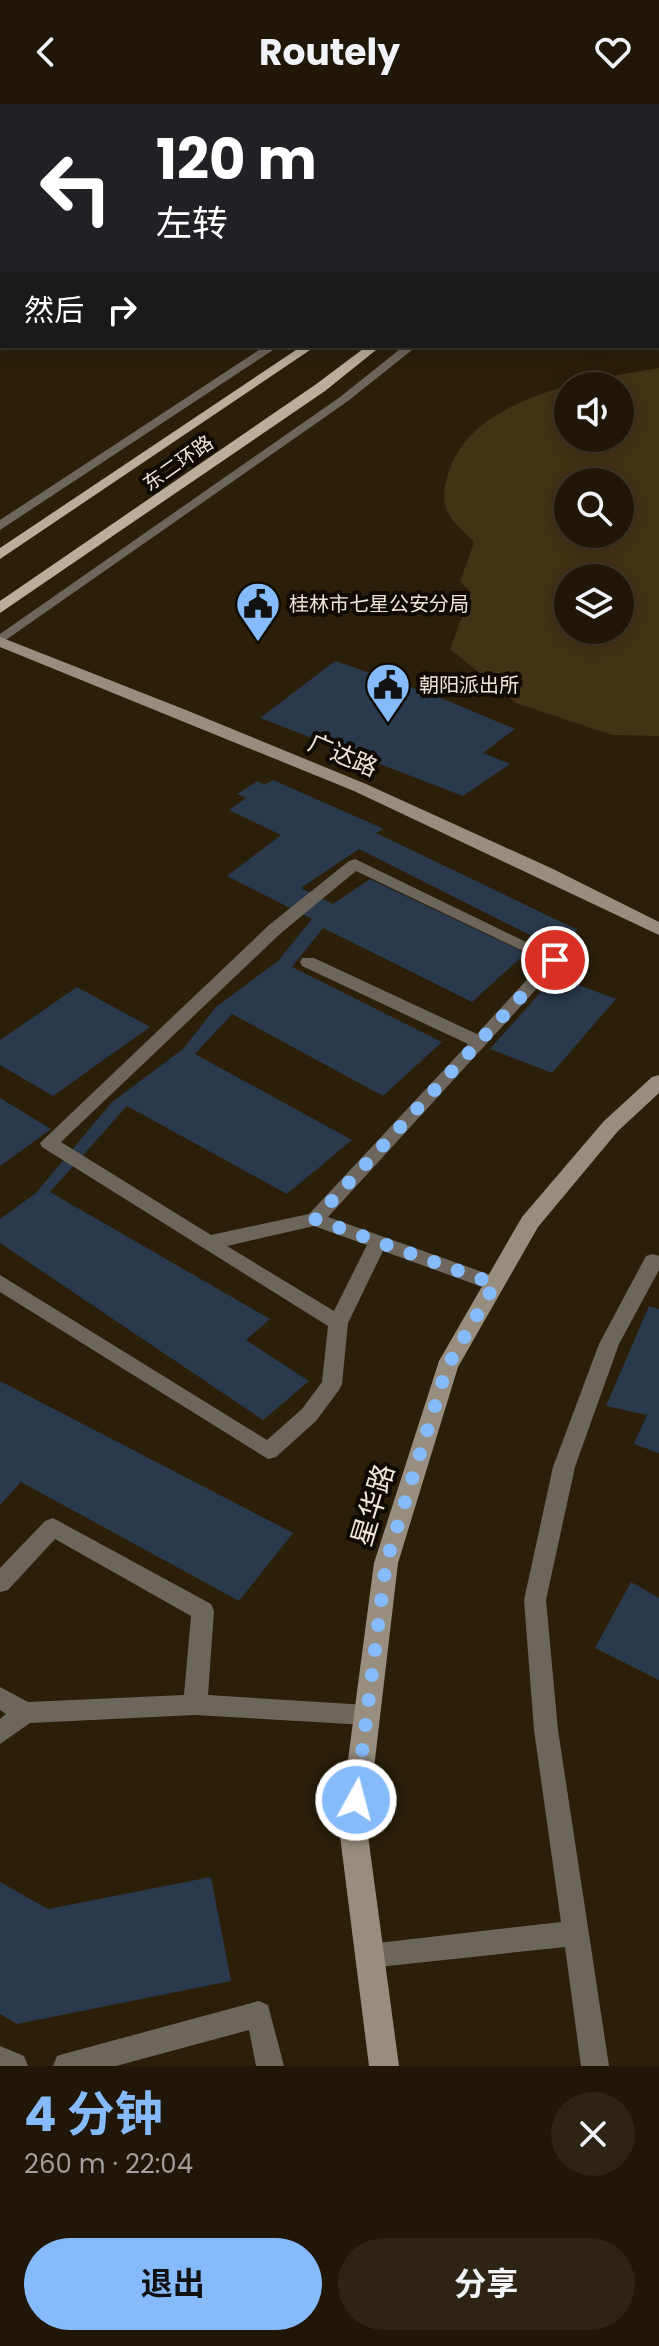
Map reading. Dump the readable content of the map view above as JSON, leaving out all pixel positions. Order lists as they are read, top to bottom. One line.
{"streets":{"main road":["东二环路"],"street":["广达路","星华路"]},"places":{"public building":["桂林市七星公安分局","朝阳派出所"]},"page":{"header":"Routely","turn":["120 m","左转"],"then":"然后","heading":["4 分钟","260 m · 22:04"],"buttons":["退出","分享"]}}
